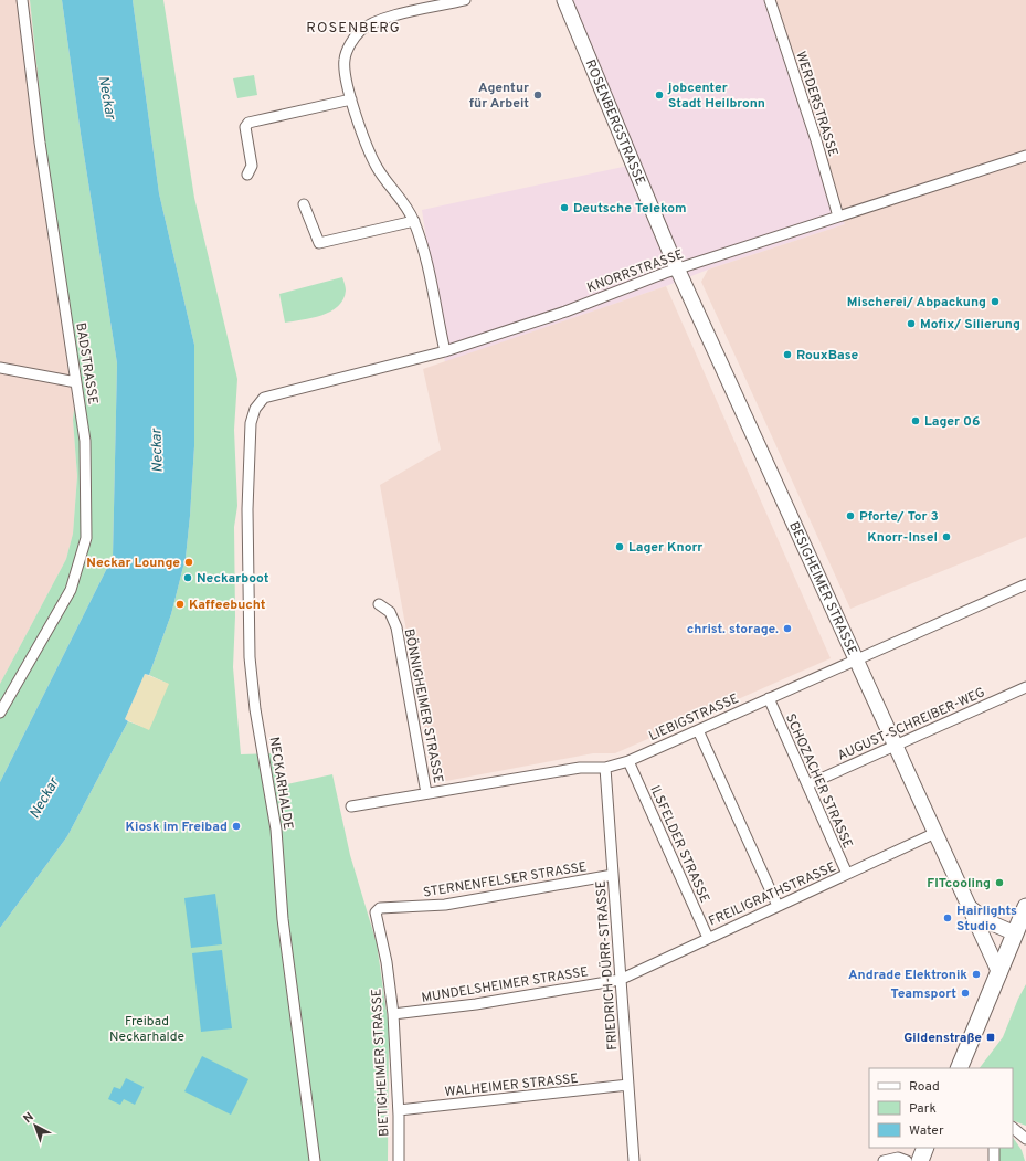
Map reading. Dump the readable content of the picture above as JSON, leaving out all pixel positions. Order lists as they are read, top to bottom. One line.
{"streets":{"street":["WERDERSTRASSE","ROSENBERGSTRASSE","KNORRSTRASSE","BADSTRASSE","BESIGHEIMER STRASSE","BÖNNIGHEIMER STRASSE","LIEBIGSTRASSE","AUGUST-SCHREIBER-WEG","SCHOZACHER STRASSE","NECKARHALDE","ILSFELDER STRASSE","STERNENFELSER STRASSE","FREILIGRATHSTRASSE","FRIEDRICH-DÜRR-STRASSE","MUNDELSHEIMER STRASSE","BIETIGHEIMER STRASSE","WALHEIMER STRASSE"]},"crossings":[["WERDERSTRASSE","KNORRSTRASSE"],["ROSENBERGSTRASSE","KNORRSTRASSE"],["ROSENBERGSTRASSE","BESIGHEIMER STRASSE"],["KNORRSTRASSE","BESIGHEIMER STRASSE"],["KNORRSTRASSE","NECKARHALDE"],["BESIGHEIMER STRASSE","LIEBIGSTRASSE"],["BESIGHEIMER STRASSE","AUGUST-SCHREIBER-WEG"],["BESIGHEIMER STRASSE","FREILIGRATHSTRASSE"],["BÖNNIGHEIMER STRASSE","LIEBIGSTRASSE"],["LIEBIGSTRASSE","SCHOZACHER STRASSE"],["LIEBIGSTRASSE","ILSFELDER STRASSE"],["LIEBIGSTRASSE","FRIEDRICH-DÜRR-STRASSE"],["AUGUST-SCHREIBER-WEG","SCHOZACHER STRASSE"],["SCHOZACHER STRASSE","FREILIGRATHSTRASSE"],["ILSFELDER STRASSE","FREILIGRATHSTRASSE"],["STERNENFELSER STRASSE","FRIEDRICH-DÜRR-STRASSE"],["STERNENFELSER STRASSE","BIETIGHEIMER STRASSE"],["FREILIGRATHSTRASSE","FRIEDRICH-DÜRR-STRASSE"],["FREILIGRATHSTRASSE","MUNDELSHEIMER STRASSE"],["FRIEDRICH-DÜRR-STRASSE","MUNDELSHEIMER STRASSE"],["FRIEDRICH-DÜRR-STRASSE","WALHEIMER STRASSE"],["MUNDELSHEIMER STRASSE","BIETIGHEIMER STRASSE"],["BIETIGHEIMER STRASSE","WALHEIMER STRASSE"]],"districts":["ROSENBERG"],"water":["Neckar"],"parks":["Freibad Neckarhalde"],"places":{"other":["Agentur für Arbeit","jobcenter Stadt Heilbronn","Deutsche Telekom","Mischerei/ Abpackung","Mofix/ Silierung","RouxBase","Lager 06","Pforte/ Tor 3","Knorr-Insel","Lager Knorr","Neckar Lounge","Neckarboot","Kaffeebucht","christ. storage.","Kiosk im Freibad","FITcooling","Hairlights Studio","Andrade Elektronik","Teamsport"],"transit":["Gildenstraße"]},"legend":["Road","Park","Water"],"north":"top left"}
